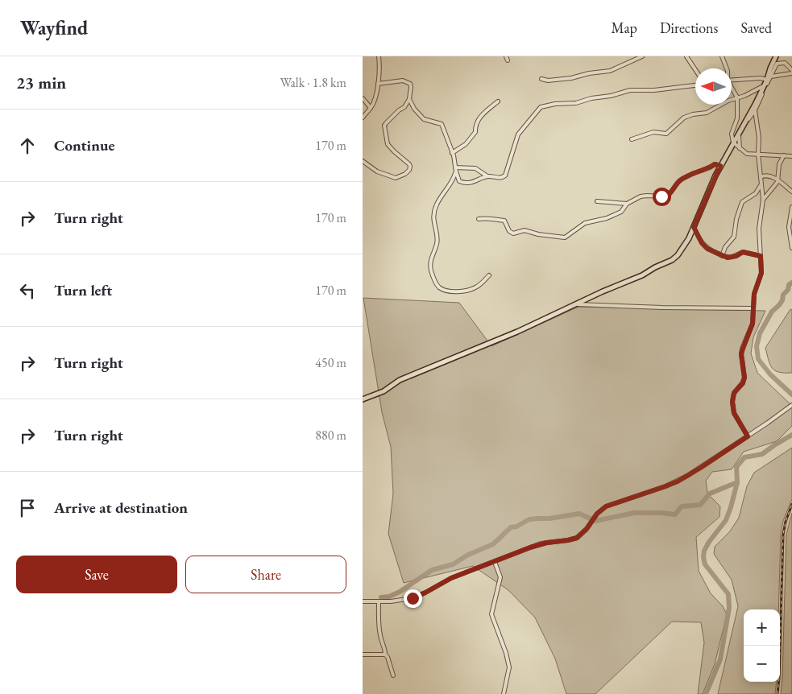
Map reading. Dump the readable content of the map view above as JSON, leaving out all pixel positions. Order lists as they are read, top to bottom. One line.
{"north":"left","page":{"header":"Wayfind","nav":["Map","Directions","Saved"],"heading":["23 min","Walk · 1.8 km"],"list":[["Continue","170 m"],["Turn right","170 m"],["Turn left","170 m"],["Turn right","450 m"],["Turn right","880 m"],"Arrive at destination"],"buttons":["Save","Share"],"map_buttons":["+","−"]}}
